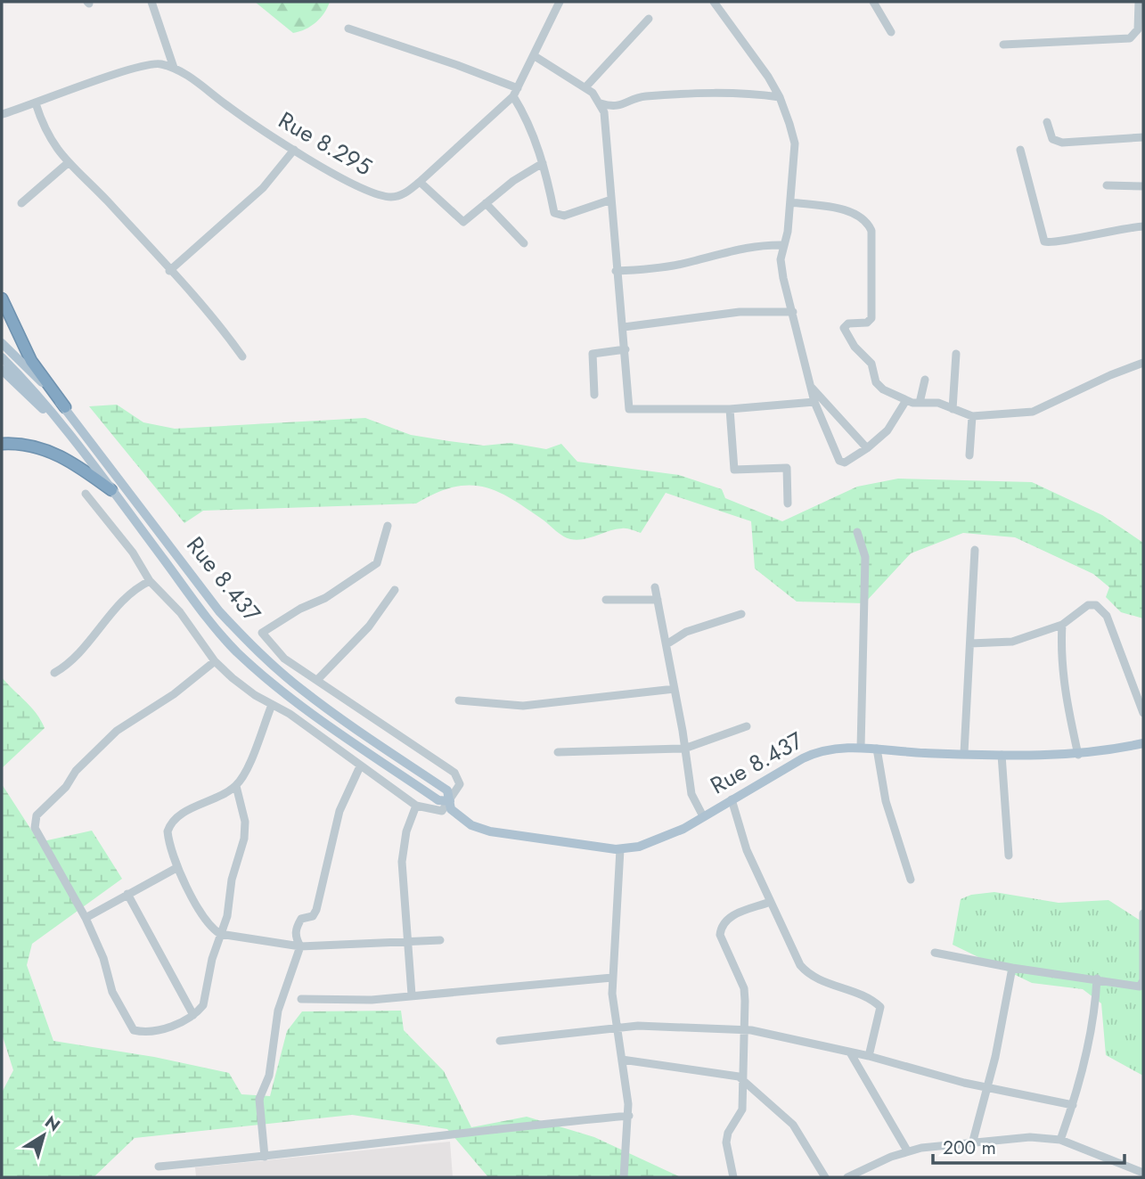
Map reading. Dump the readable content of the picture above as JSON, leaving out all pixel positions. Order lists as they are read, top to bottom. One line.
{"streets":{"main road":["Rue 8.437"],"street":["Rue 8.295"]},"scale_bar":"200 m","north":"top right"}
